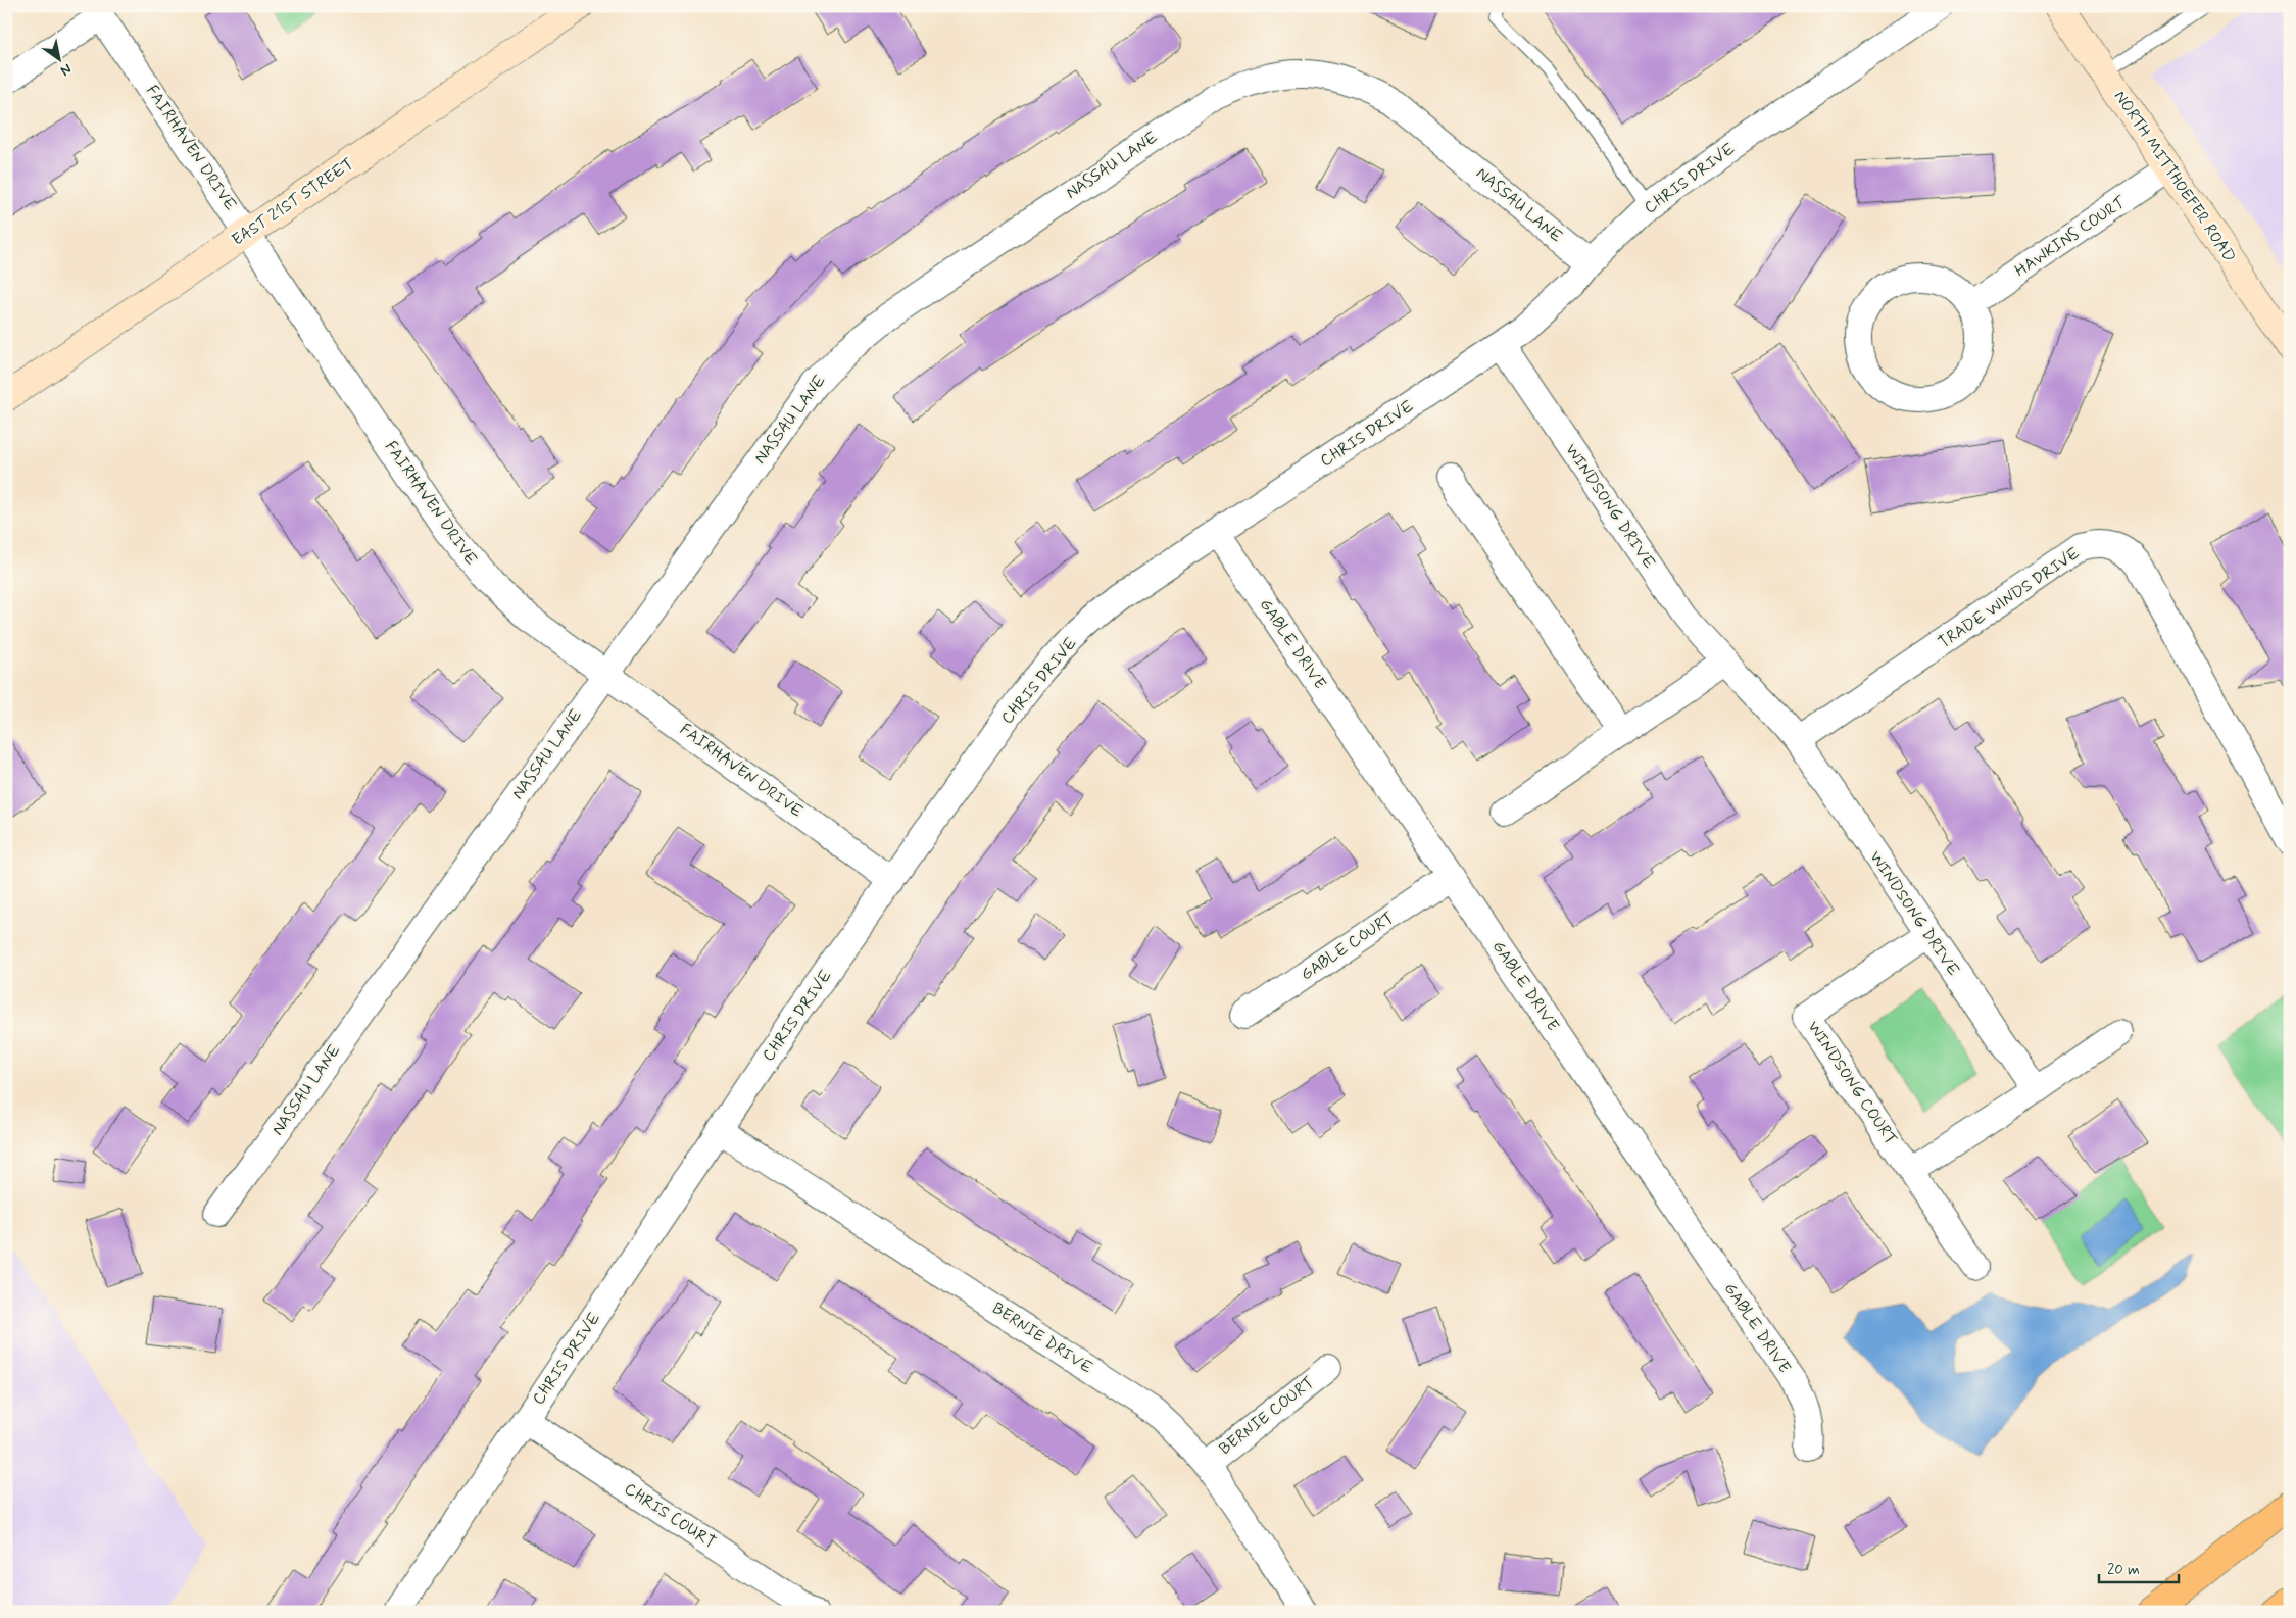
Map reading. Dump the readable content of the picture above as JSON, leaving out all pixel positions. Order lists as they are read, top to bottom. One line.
{"streets":{"main road":["NORTH MITTHOEFER ROAD","EAST 21ST STREET"],"street":["FAIRHAVEN DRIVE","NASSAU LANE","CHRIS DRIVE","HAWKINS COURT","WINDSONG DRIVE","TRADE WINDS DRIVE","GABLE DRIVE","GABLE COURT","WINDSONG COURT","BERNIE DRIVE","BERNIE COURT","CHRIS COURT"]},"crossings":[["FAIRHAVEN DRIVE","NASSAU LANE"],["FAIRHAVEN DRIVE","CHRIS DRIVE"],["FAIRHAVEN DRIVE","EAST 21ST STREET"],["NASSAU LANE","CHRIS DRIVE"],["NORTH MITTHOEFER ROAD","HAWKINS COURT"],["CHRIS DRIVE","WINDSONG DRIVE"],["CHRIS DRIVE","GABLE DRIVE"],["CHRIS DRIVE","BERNIE DRIVE"],["CHRIS DRIVE","CHRIS COURT"],["WINDSONG DRIVE","TRADE WINDS DRIVE"],["WINDSONG DRIVE","WINDSONG COURT"],["GABLE DRIVE","GABLE COURT"],["BERNIE DRIVE","BERNIE COURT"]],"scale_bar":"20 m","north":"bottom right"}
